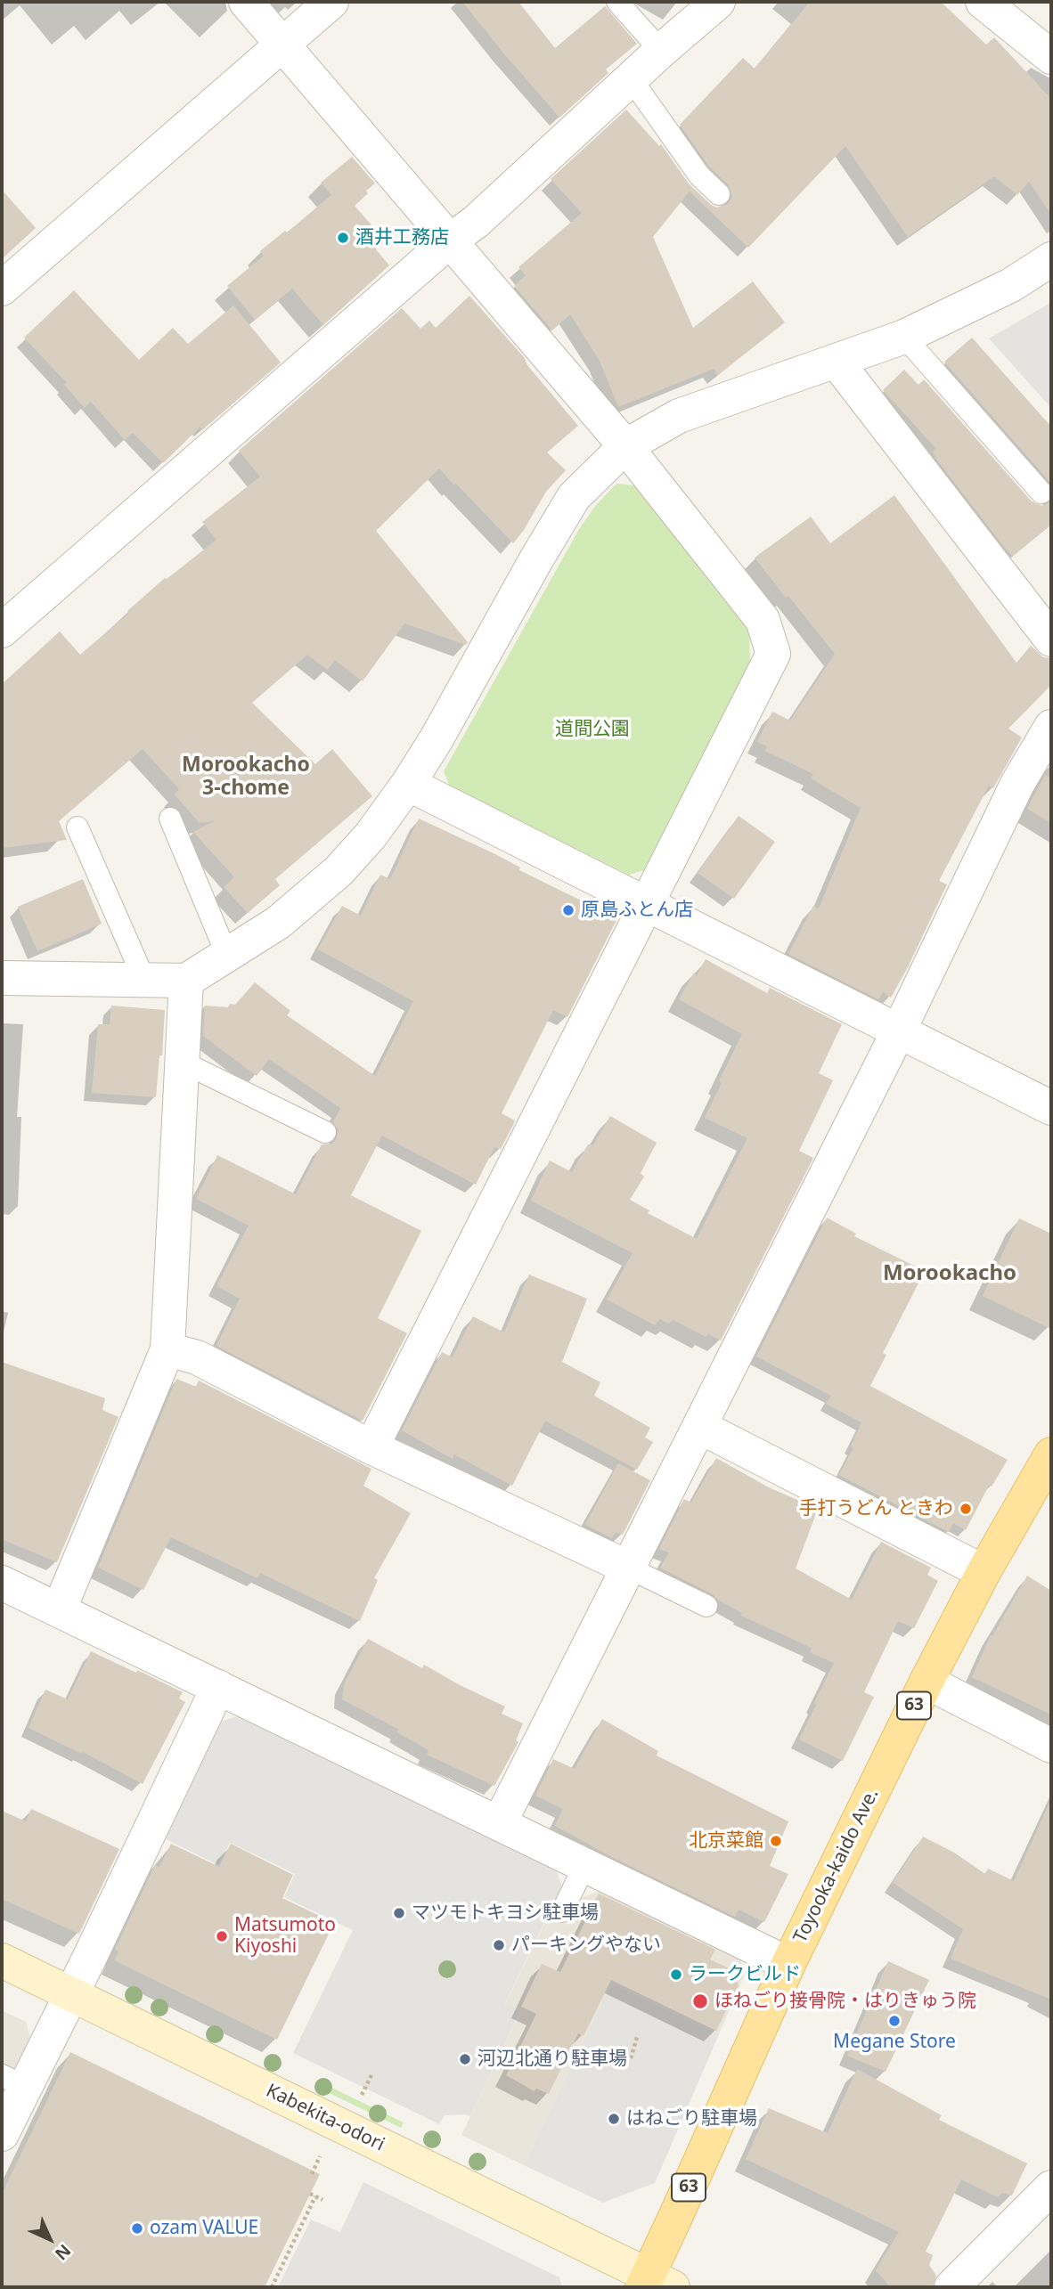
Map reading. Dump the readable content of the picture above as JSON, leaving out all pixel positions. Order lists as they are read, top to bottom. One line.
{"streets":{"main road":["63","Toyooka-kaido Ave."],"street":["Kabekita-odori"]},"crossings":[["Toyooka-kaido Ave.","Kabekita-odori"]],"districts":["Morookacho 3-chome","Morookacho"],"parks":["道間公園"],"places":["酒井工務店","原島ふとん店","手打うどん ときわ","北京菜館","マツモトキヨシ駐車場","Matsumoto Kiyoshi","パーキングやない","ラークビルド","ほねごり接骨院・はりきゅう院","Megane Store","河辺北通り駐車場","はねごり駐車場","ozam VALUE"],"north":"bottom right"}
